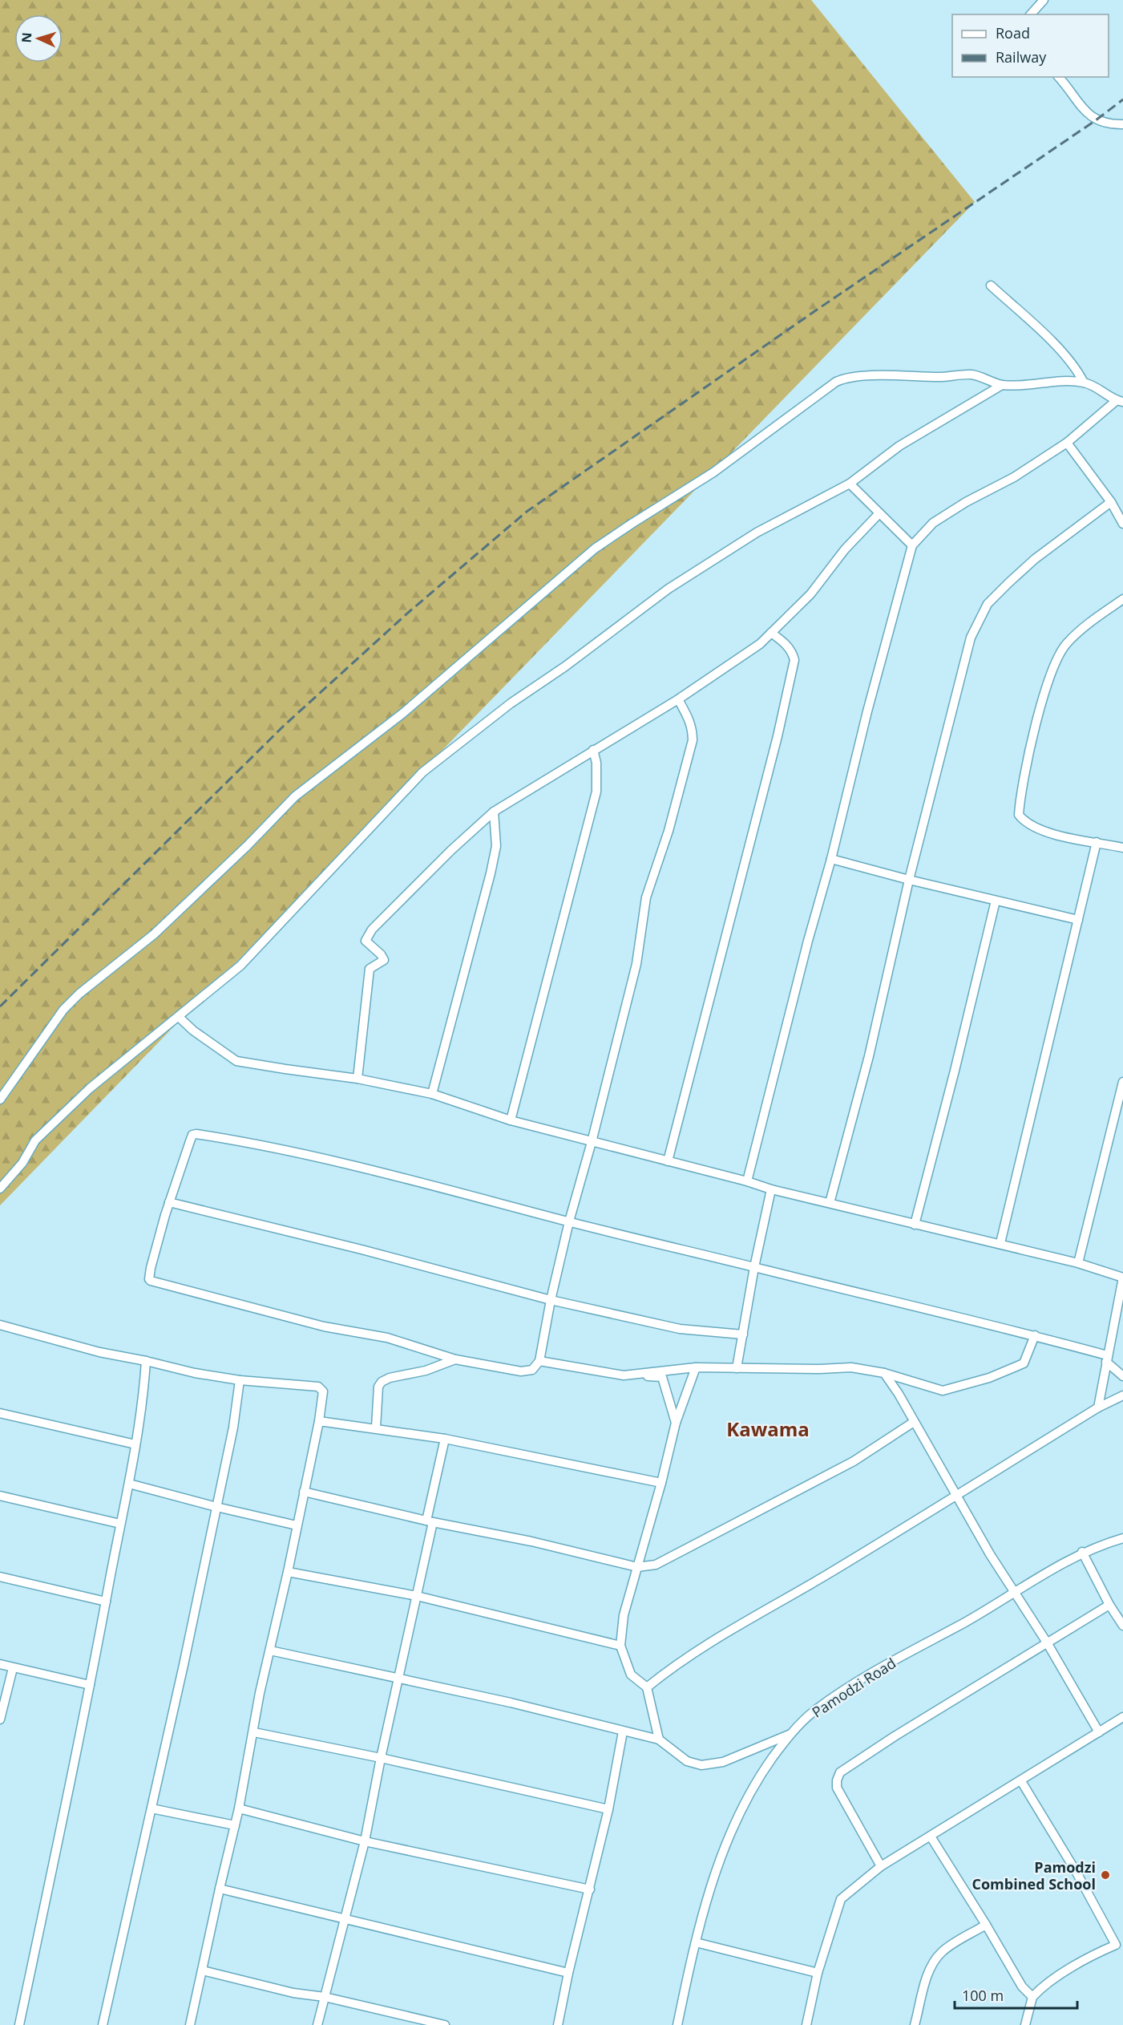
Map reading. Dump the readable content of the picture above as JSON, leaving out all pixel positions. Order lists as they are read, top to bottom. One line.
{"streets":{"street":["Pamodzi Road"]},"districts":["Kawama"],"places":["Pamodzi Combined School"],"legend":["Road","Railway"],"scale_bar":"100 m","north":"left"}
